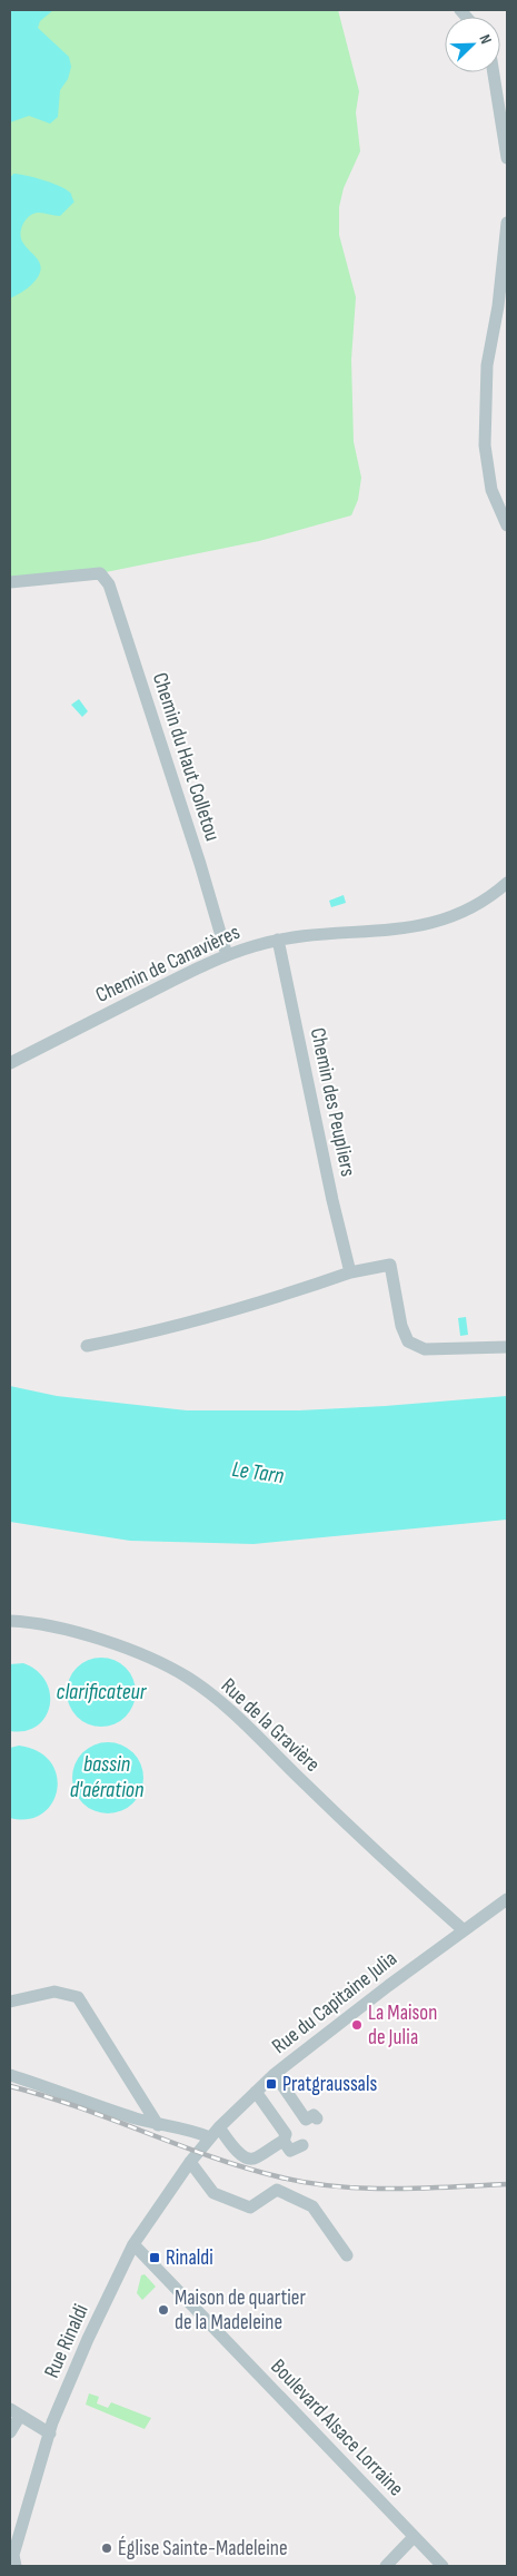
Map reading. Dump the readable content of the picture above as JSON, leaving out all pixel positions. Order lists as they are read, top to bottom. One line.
{"streets":{"street":["Chemin du Haut Colletou","Chemin de Canavières","Chemin des Peupliers","Rue de la Gravière","Rue du Capitaine Julia","Rue Rinaldi","Boulevard Alsace Lorraine"]},"crossings":[["Chemin du Haut Colletou","Chemin de Canavières"],["Chemin de Canavières","Chemin des Peupliers"],["Rue de la Gravière","Rue du Capitaine Julia"],["Rue du Capitaine Julia","Rue Rinaldi"],["Rue Rinaldi","Boulevard Alsace Lorraine"]],"water":["Le Tarn","clarificateur","bassin d'aération"],"places":{"other":["La Maison de Julia","Maison de quartier de la Madeleine","Église Sainte-Madeleine"],"transit":["Pratgraussals","Rinaldi"]},"north":"top right"}
